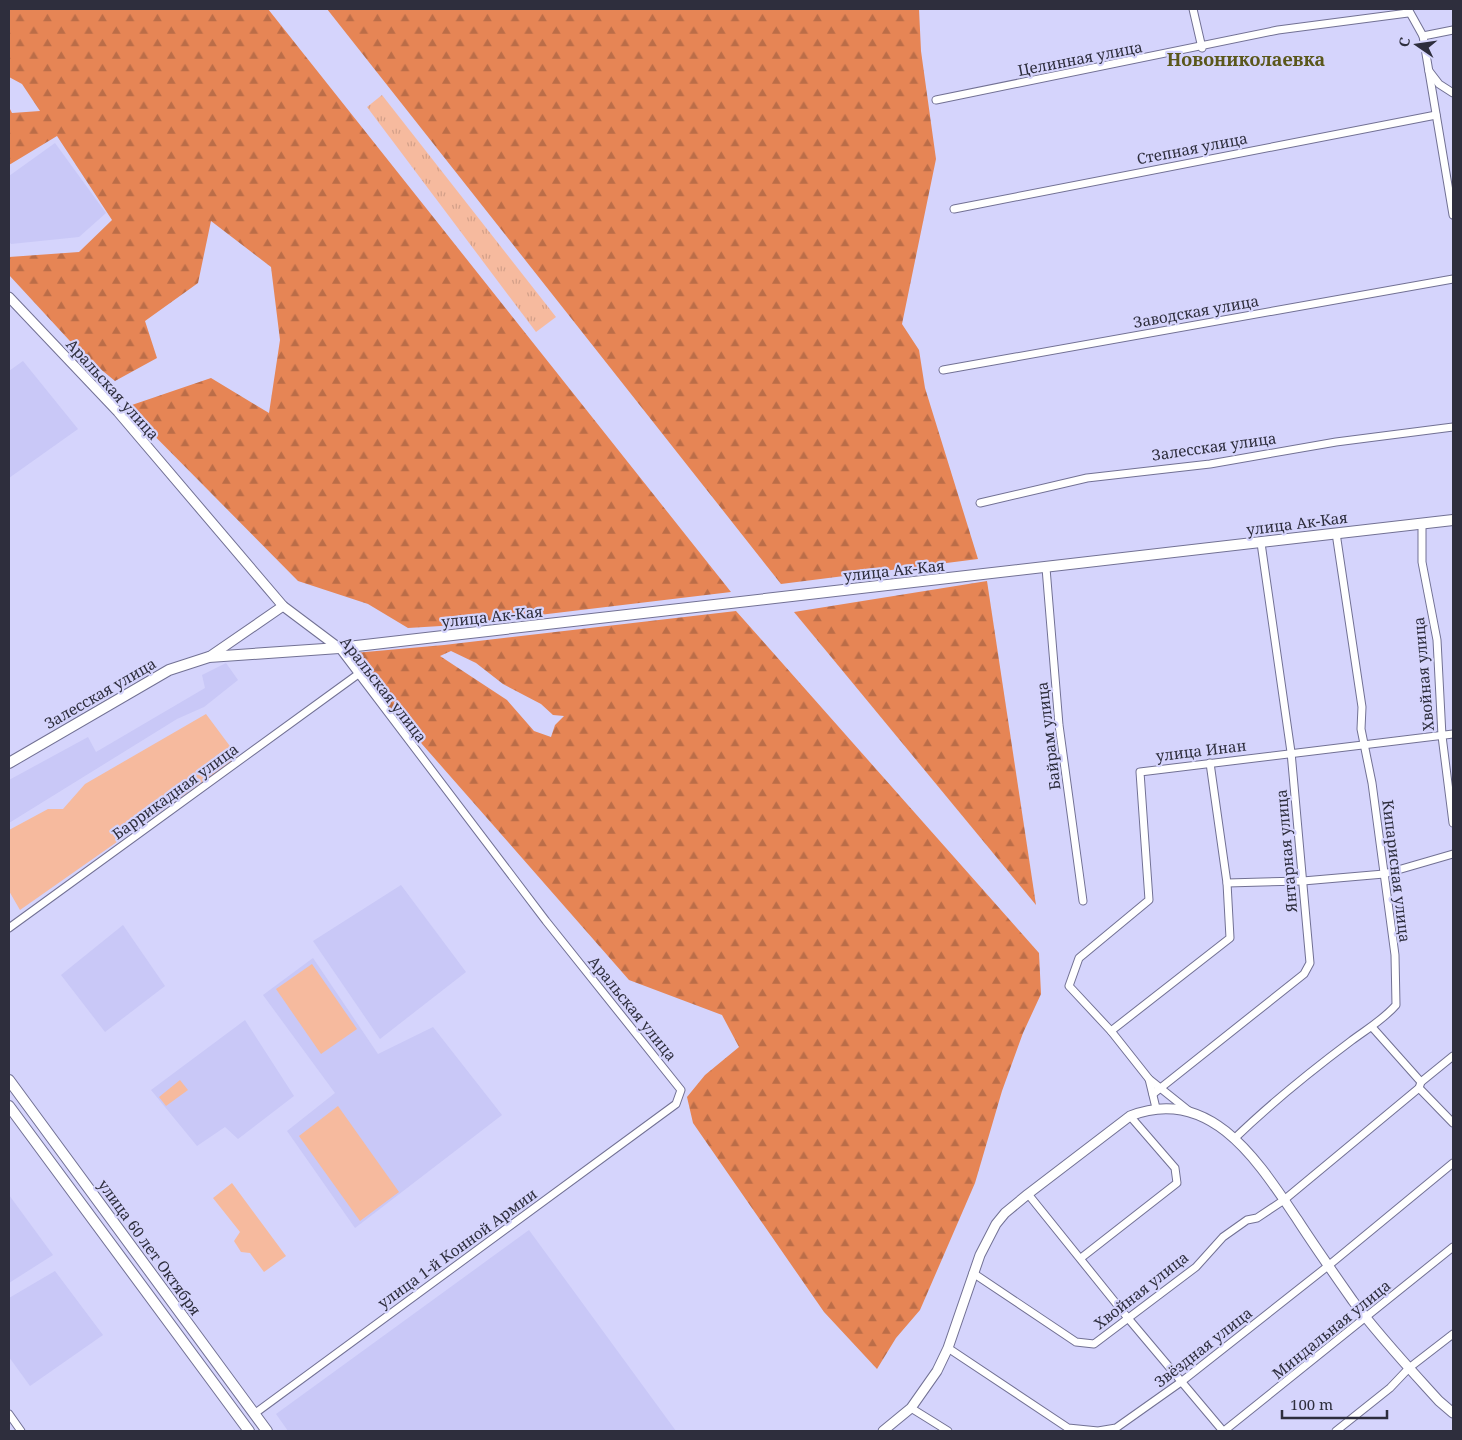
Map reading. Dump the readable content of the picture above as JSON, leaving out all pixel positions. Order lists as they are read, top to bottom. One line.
{"streets":{"main road":["Залесская улица","улица Ак-Кая","улица 60 лет Октября"],"street":["Целинная улица","Степная улица","Заводская улица","Аральская улица","Хвойная улица","Байрам улица","улица Инан","Баррикадная улица","Янтарная улица","Кипарисная улица","улица 1-й Конной Армии","Миндальная улица","Звёздная улица"]},"crossings":[["Аральская улица","Залесская улица"],["Аральская улица","улица Ак-Кая"],["Аральская улица","Баррикадная улица"],["Аральская улица","улица 1-й Конной Армии"],["Залесская улица","улица Ак-Кая"],["улица Ак-Кая","Хвойная улица"],["улица Ак-Кая","Байрам улица"],["улица Ак-Кая","Янтарная улица"],["улица Ак-Кая","Кипарисная улица"],["Хвойная улица","улица Инан"],["улица Инан","Янтарная улица"],["улица Инан","Кипарисная улица"],["улица 60 лет Октября","улица 1-й Конной Армии"]],"districts":["Новониколаевка"],"scale_bar":"100 m","north":"left"}
